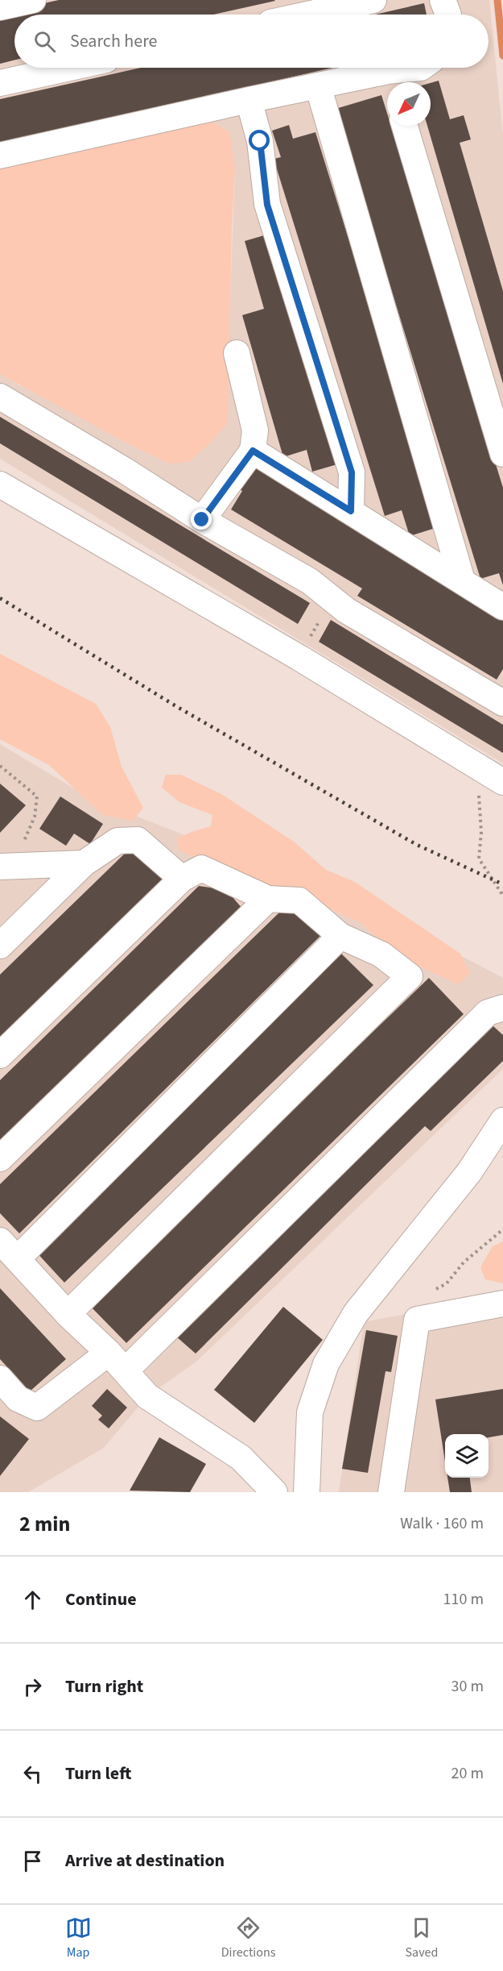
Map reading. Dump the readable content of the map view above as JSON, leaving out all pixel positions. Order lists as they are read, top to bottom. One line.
{"north":"bottom left","page":{"search":"Search here","heading":["2 min","Walk · 160 m"],"list":[["Continue","110 m"],["Turn right","30 m"],["Turn left","20 m"],"Arrive at destination"],"nav":["Map","Directions","Saved"]}}
